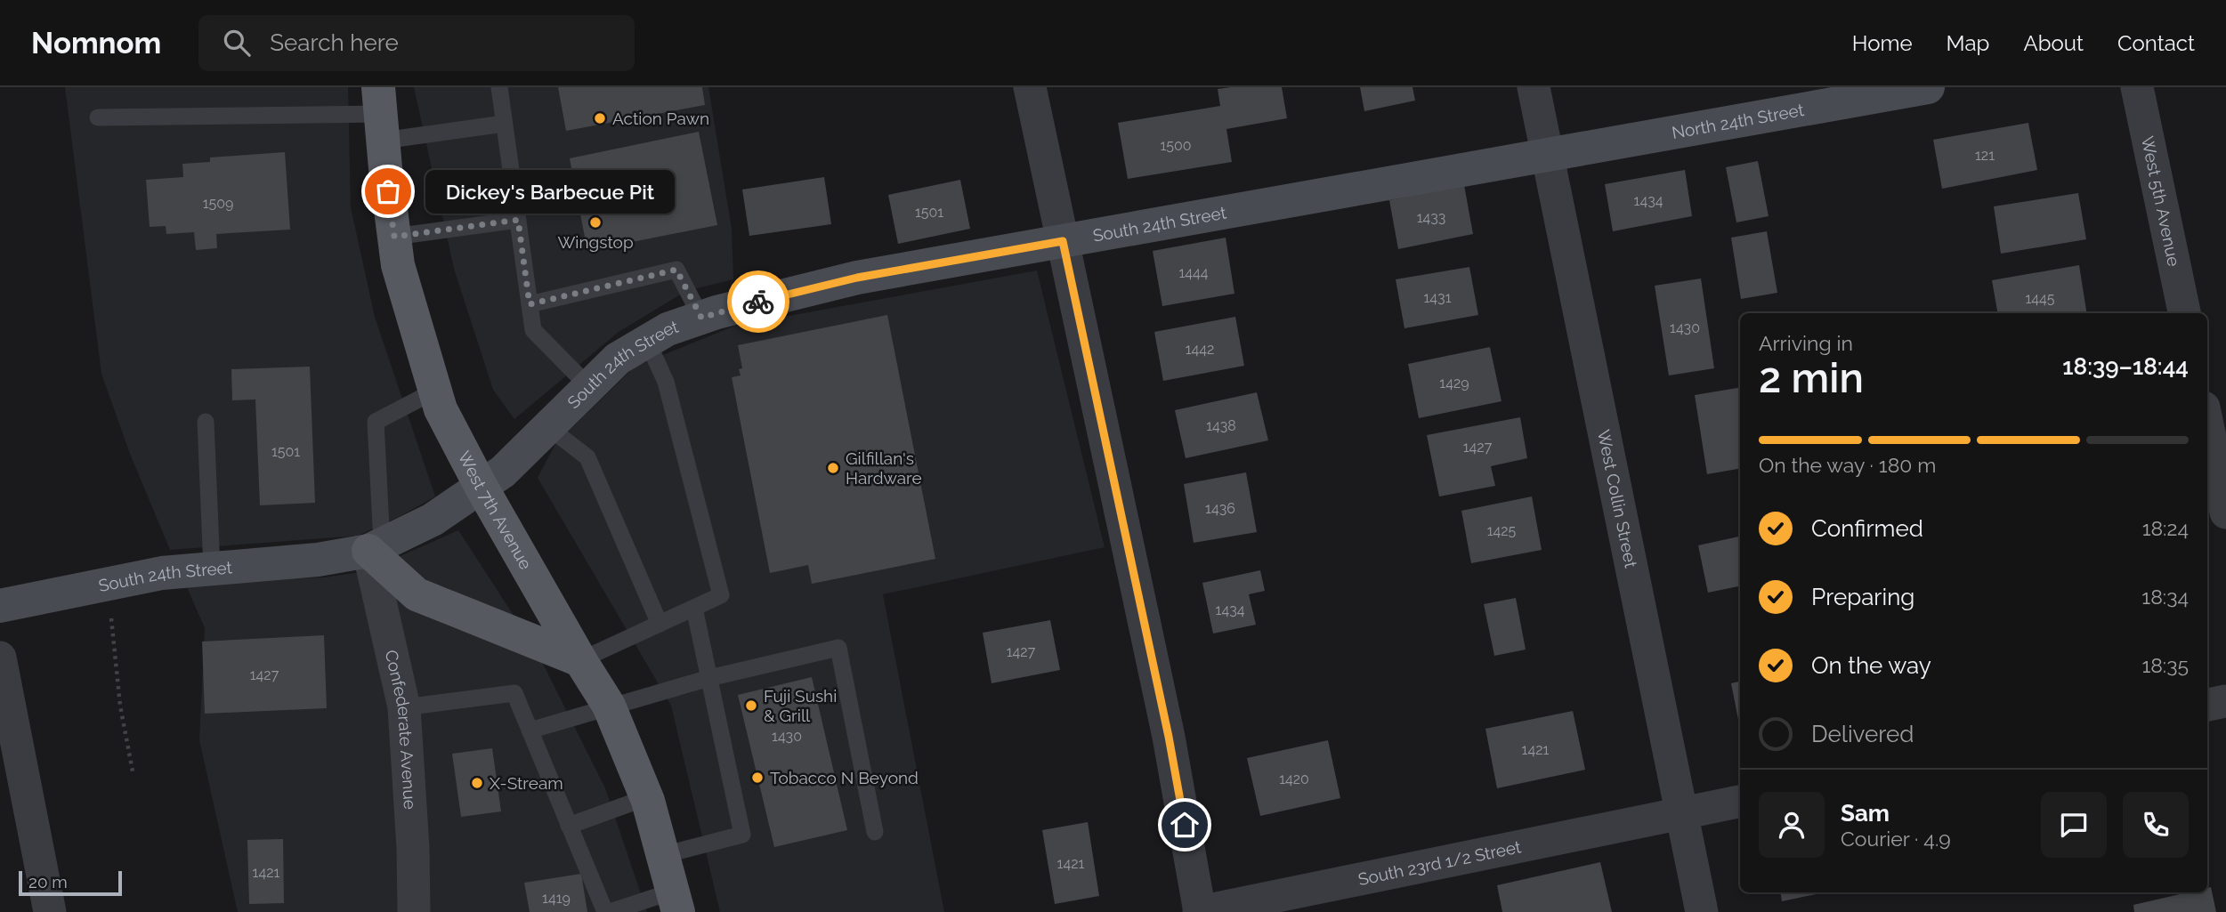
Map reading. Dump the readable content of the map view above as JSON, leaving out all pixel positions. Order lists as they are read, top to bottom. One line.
{"streets":{"main road":["West 7th Avenue"],"street":["North 24th Street","West 5th Avenue","South 24th Street","West Collin Street","Confederate Avenue","South 23rd 1/2 Street"]},"crossings":[["North 24th Street","South 24th Street"],["North 24th Street","West Collin Street"],["South 24th Street","West Collin Street"],["South 24th Street","West 7th Avenue"],["South 24th Street","Confederate Avenue"],["West Collin Street","South 23rd 1/2 Street"]],"places":["Action Pawn","Dickey's Barbecue Pit","Wingstop","Gilfillan's Hardware","Fuji Sushi & Grill","Tobacco N Beyond","X-Stream"],"house_numbers":["1500","121","1434","1509","1501","1433","1444","1431","1445","1430","1442","1429","1438","1427","1501","1436","1425","1434","1427","1427","1430","1421","1420","1421","1421","1419"],"scale_bar":"20 m","page":{"header":"Nomnom","search":"Search here","nav":["Home","Map","About","Contact"],"bubble":"Dickey's Barbecue Pit","heading":["2 min","Arriving in","18:39–18:44"],"panel":["Sam","Courier · 4.9"],"bar":"On the way · 180 m","list":[["Confirmed","18:24"],["Preparing","18:34"],["On the way","18:35"],"Delivered"],"scale":"20 m"}}
